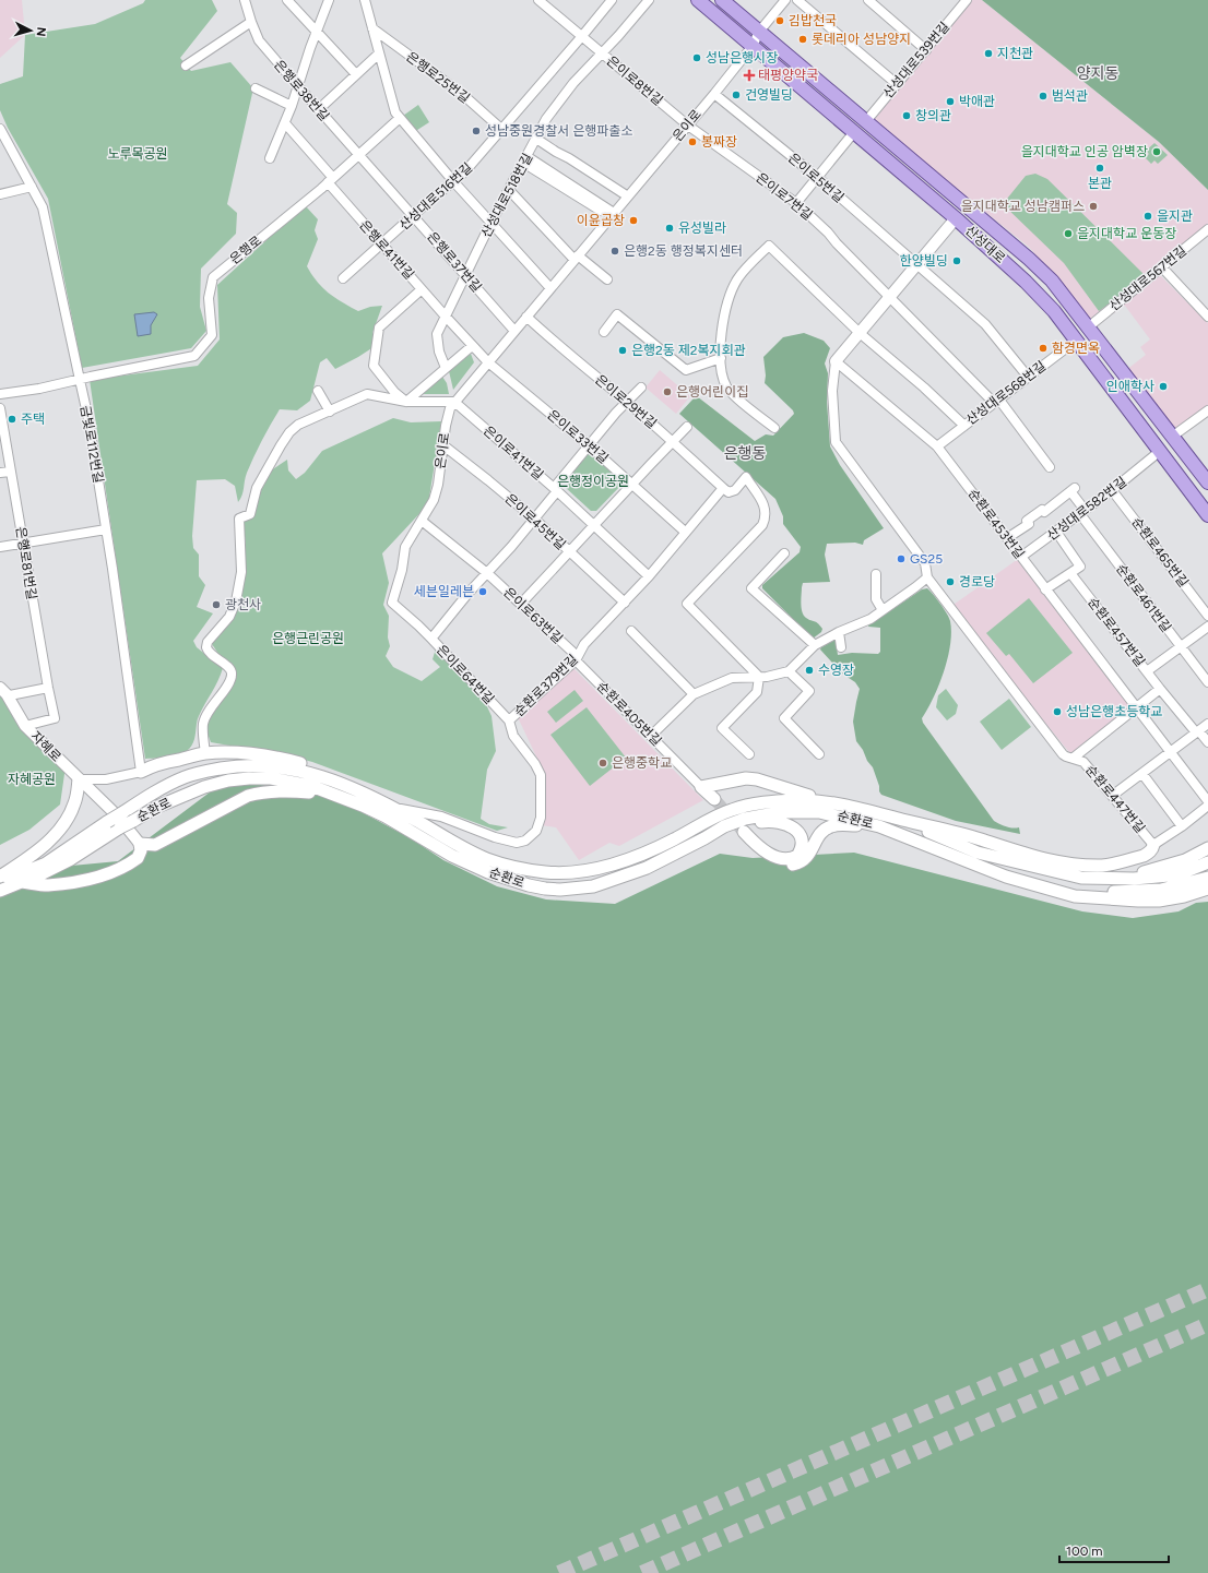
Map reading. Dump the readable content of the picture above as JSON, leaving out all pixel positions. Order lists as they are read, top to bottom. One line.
{"streets":{"main road":["산성대로","순환로"],"street":["산성대로539번길","은행로25번길","은이로8번길","은행로38번길","은이로","은이로5번길","산성대로518번길","산성대로516번길","은이로7번길","은행로","은행로41번길","은행로37번길","산성대로567번길","산성대로568번길","은이로29번길","은이로33번길","금빛로112번길","은이로41번길","산성대로582번길","은이로45번길","순환로453번길","순환로465번길","은행로81번길","순환로461번길","은이로63번길","순환로457번길","은이로64번길","순환로379번길","순환로405번길","자혜로","순환로447번길"]},"crossings":[["산성대로539번길","산성대로"],["은행로25번길","산성대로516번길"],["은이로8번길","은이로"],["은이로8번길","산성대로518번길"],["은이로8번길","산성대로516번길"],["은이로8번길","은이로7번길"],["은행로38번길","은행로"],["은행로38번길","은행로37번길"],["은이로","은이로5번길"],["은이로","은이로7번길"],["은이로","산성대로"],["은이로","은행로37번길"],["은이로","은이로29번길"],["은이로","은이로33번길"],["은이로","은이로41번길"],["은이로","은이로45번길"],["은이로","은이로63번길"],["은이로","은이로64번길"],["은이로5번길","산성대로568번길"],["산성대로518번길","은행로41번길"],["산성대로518번길","은행로37번길"],["산성대로516번길","은행로41번길"],["산성대로516번길","은행로37번길"],["은이로7번길","산성대로568번길"],["산성대로","산성대로567번길"],["산성대로","산성대로568번길"],["산성대로","산성대로582번길"],["은행로","은행로41번길"],["은행로","은행로37번길"],["은행로","금빛로112번길"],["산성대로568번길","순환로453번길"],["은이로29번길","순환로379번길"],["은이로33번길","순환로379번길"],["은이로41번길","순환로379번길"],["산성대로582번길","순환로453번길"],["산성대로582번길","순환로465번길"],["산성대로582번길","순환로461번길"],["은이로45번길","순환로379번길"],["순환로453번길","순환로461번길"],["순환로453번길","순환로447번길"],["은행로81번길","자혜로"],["은이로63번길","은이로64번길"],["은이로63번길","순환로379번길"],["은이로63번길","순환로405번길"],["은이로64번길","순환로379번길"],["순환로379번길","순환로405번길"],["순환로379번길","순환로"]],"districts":["양지동","은행동"],"parks":["노루목공원","은행정이공원","은행근린공원","자혜공원"],"places":{"other":["김밥천국","롯데리아 성남양지","지천관","성남은행시장","건영빌딩","범석관","박애관","창의관","성남중원경찰서 은행파출소","봉짜장","을지대학교 인공 암벽장","본관","을지대학교 성남캠퍼스","을지관","이윤곱창","유성빌라","을지대학교 운동장","은행2동 행정복지센터","한양빌딩","함경면옥","은행2동 제2복지회관","인애학사","은행어린이집","주택","GS25","경로당","세븐일레븐","광천사","수영장","성남은행초등학교","은행중학교"],"health":["태평양약국"]},"scale_bar":"100 m","north":"right"}
